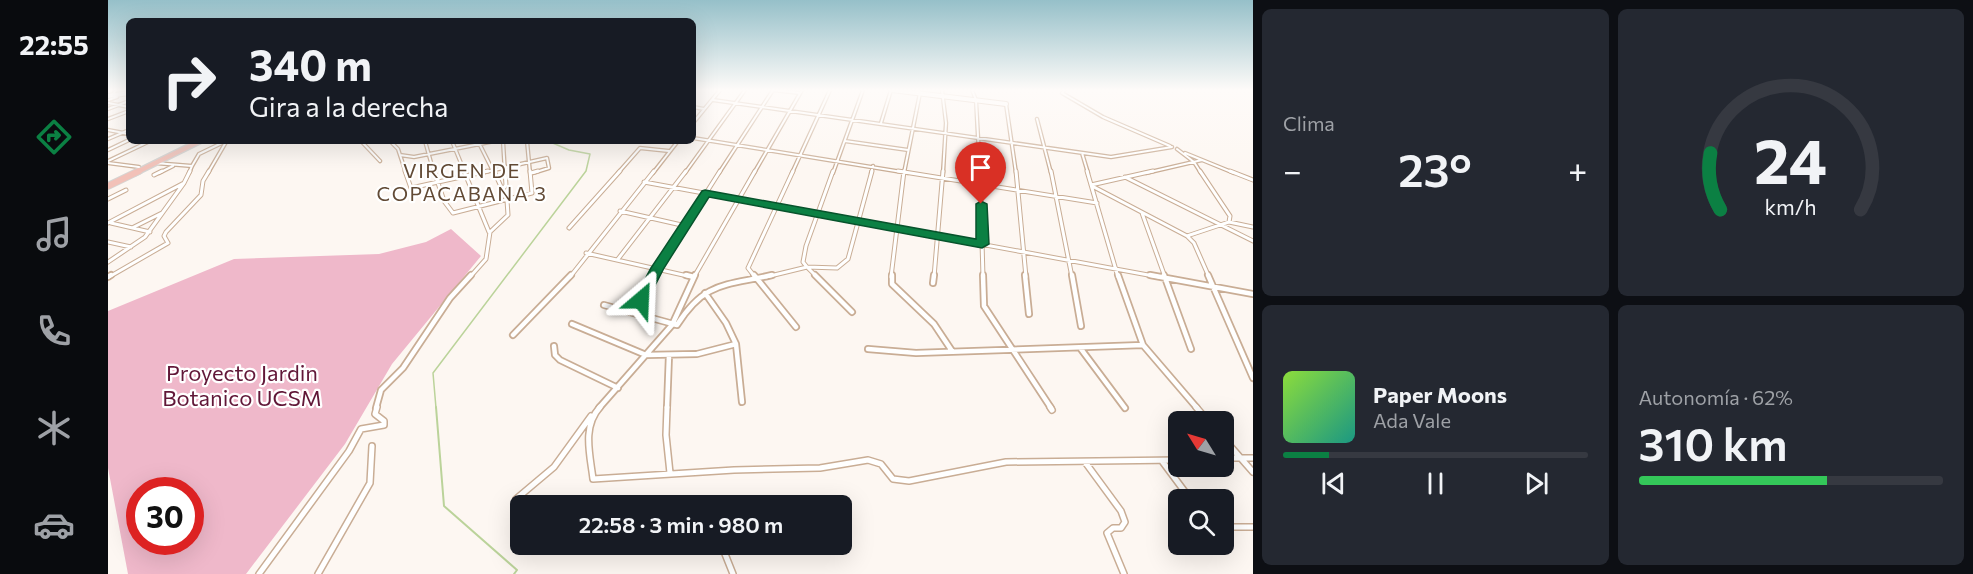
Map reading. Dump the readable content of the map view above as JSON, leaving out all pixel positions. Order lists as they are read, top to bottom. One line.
{"districts":["VIRGEN DE COPACABANA 3"],"parks":["Proyecto Jardin Botanico UCSM"],"north":"top left","page":{"tabs":"22:55","tile":["Clima",["Autonomía · 62%","310 km"]],"turn":["340 m","Gira a la derecha"],"heat":["−","23°","+"],"song":["Paper Moons","Ada Vale"],"limit":"30","trip":"22:58 · 3 min · 980 m","gauge":["24","km/h"]}}
